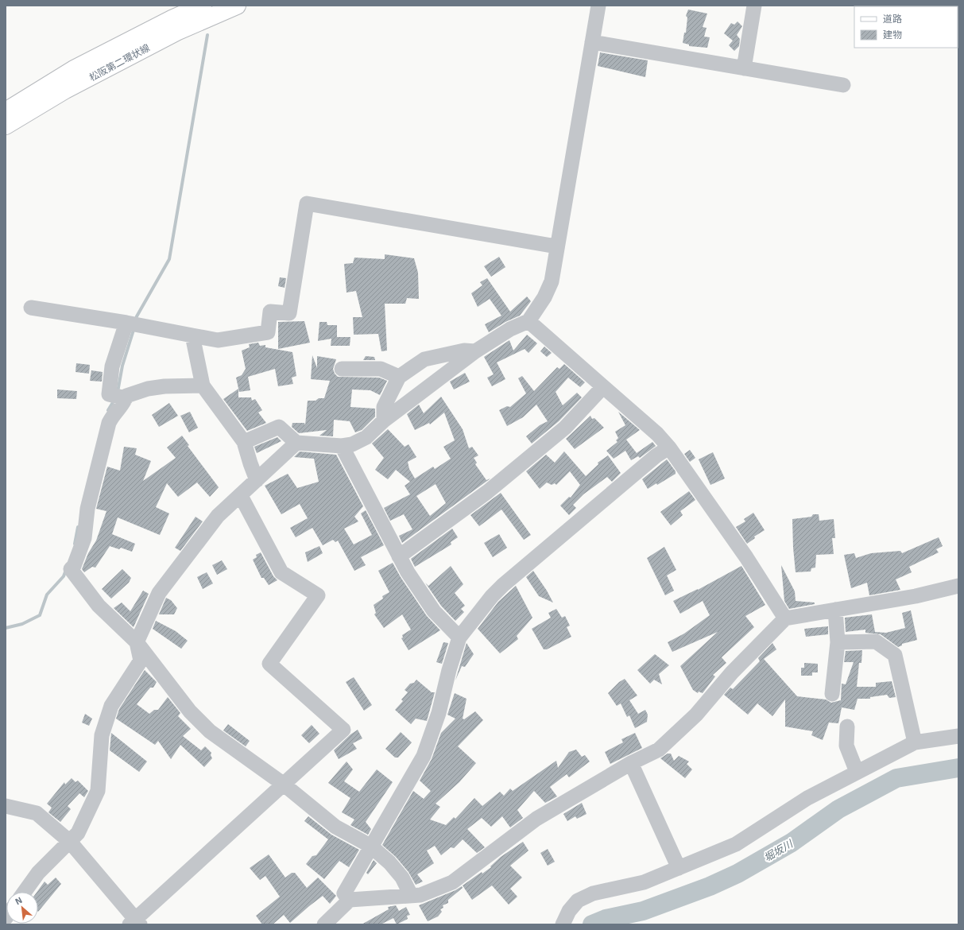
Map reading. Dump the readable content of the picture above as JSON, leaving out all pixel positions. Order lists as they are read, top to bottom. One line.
{"streets":{"main road":["松阪第二環状線"]},"water":["堀坂川"],"legend":["道路","建物"],"north":"top left"}
